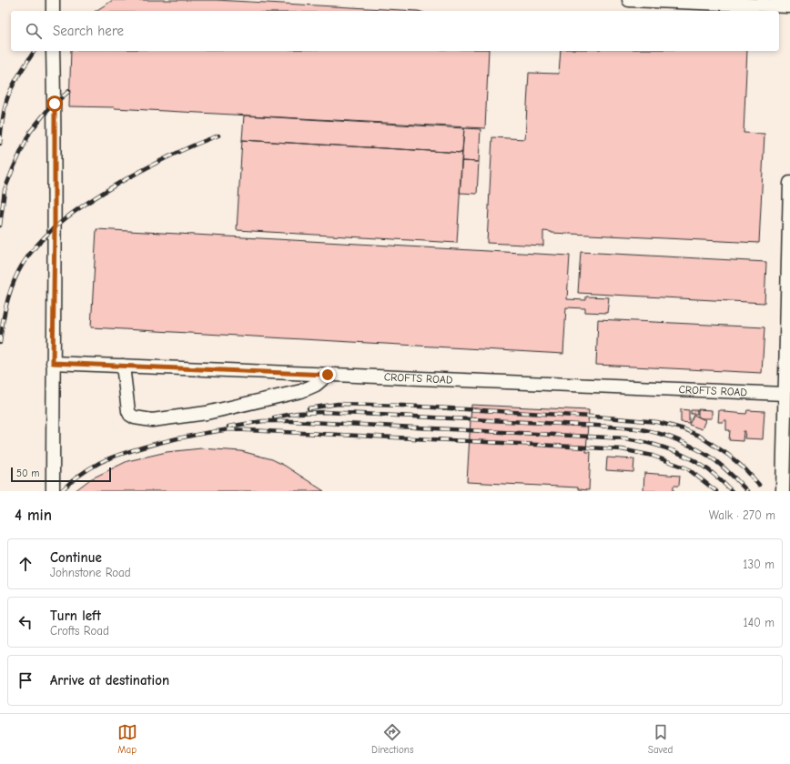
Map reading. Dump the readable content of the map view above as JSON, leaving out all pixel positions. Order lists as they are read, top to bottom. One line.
{"streets":{"street":["CROFTS ROAD"]},"scale_bar":"50 m","page":{"search":"Search here","scale":"50 m","heading":["4 min","Walk · 270 m"],"list":[["Continue","Johnstone Road","130 m"],["Turn left","Crofts Road","140 m"],"Arrive at destination"],"nav":["Map","Directions","Saved"]}}
